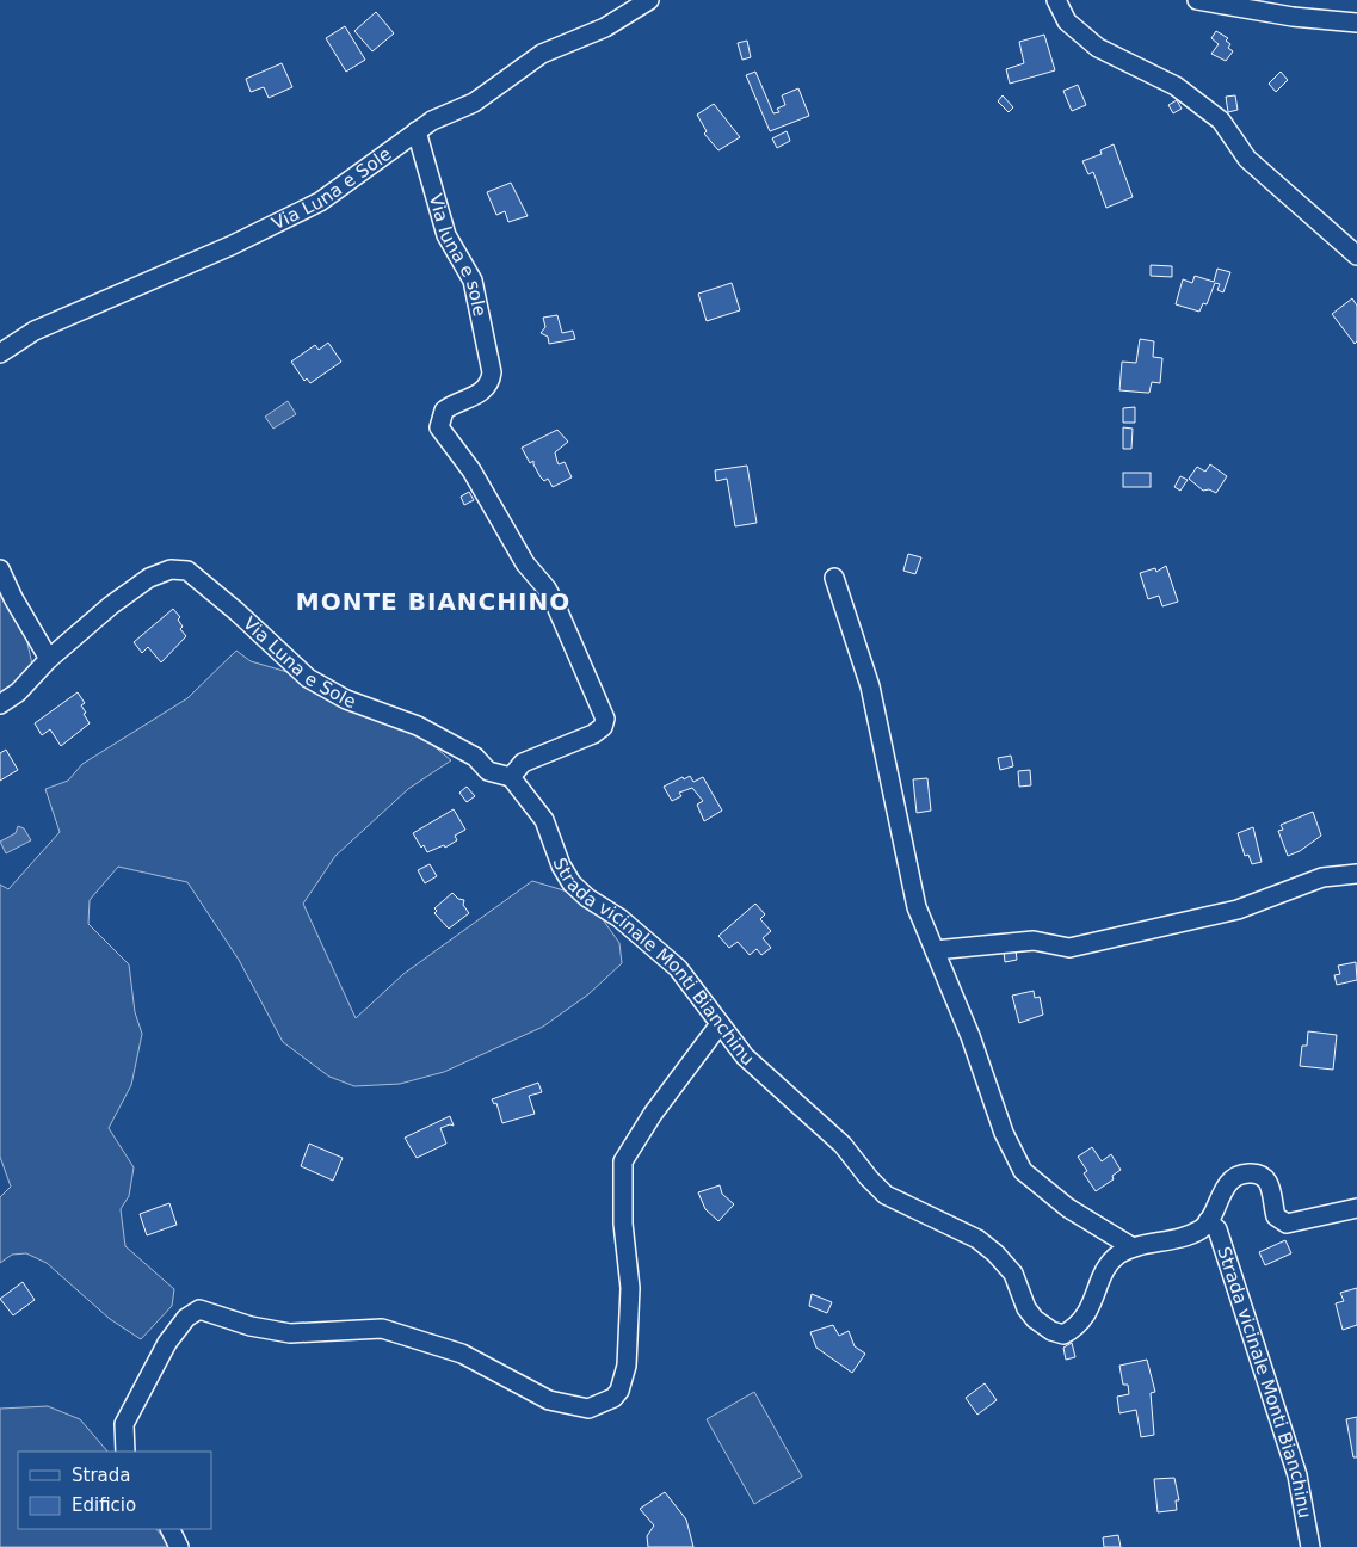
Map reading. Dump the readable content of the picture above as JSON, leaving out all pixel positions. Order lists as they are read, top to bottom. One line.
{"streets":{"street":["Via Luna e Sole","Via luna e sole","Strada vicinale Monti Bianchinu"]},"crossings":[["Via Luna e Sole","Via luna e sole"],["Via Luna e Sole","Strada vicinale Monti Bianchinu"],["Via luna e sole","Strada vicinale Monti Bianchinu"]],"districts":["MONTE BIANCHINO"],"legend":["Strada","Edificio"]}
